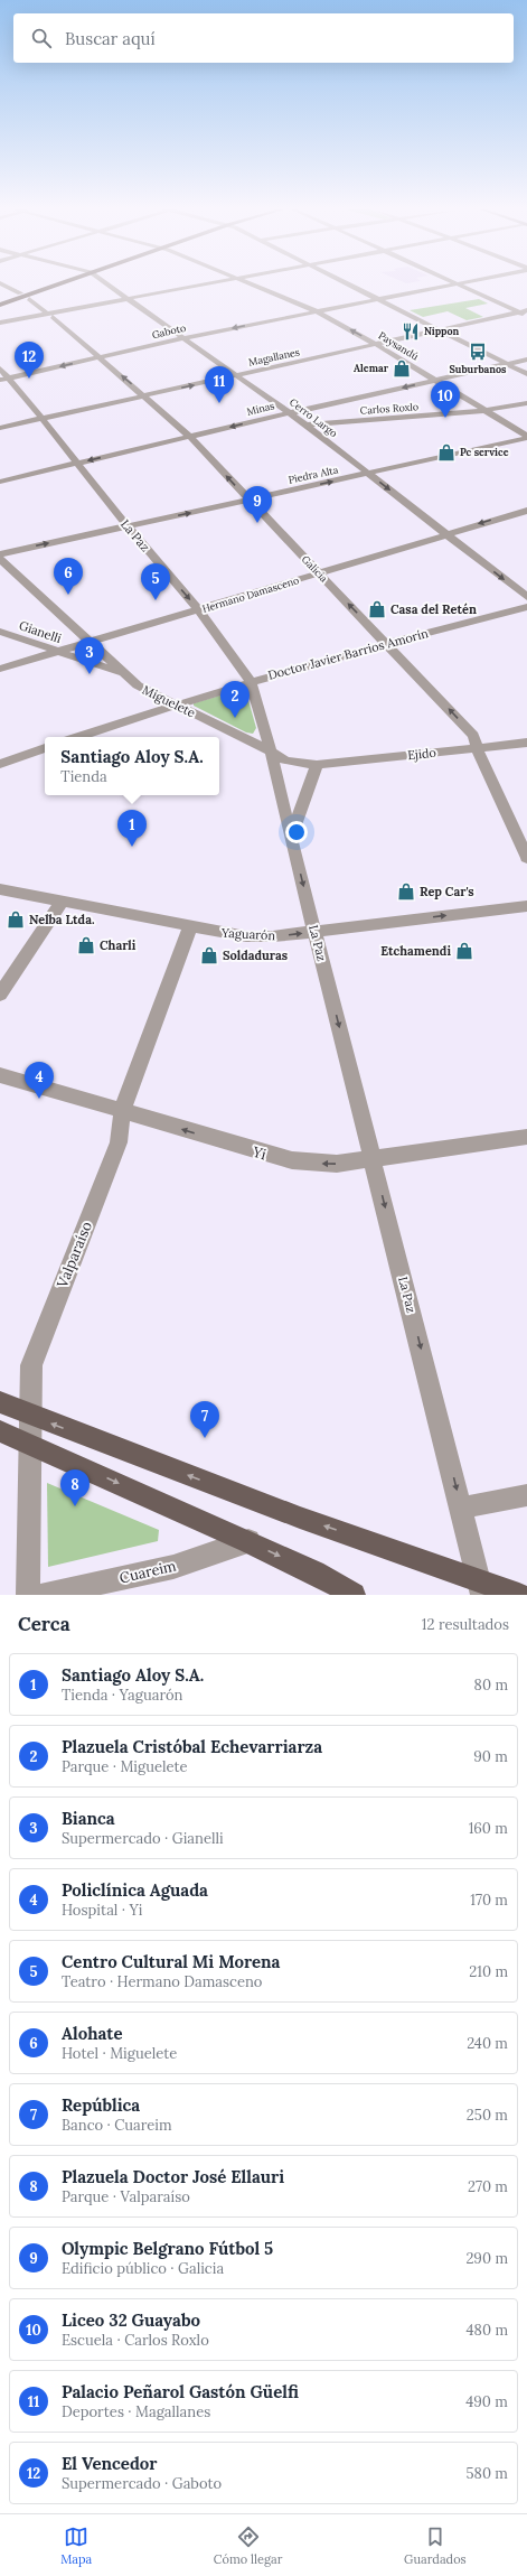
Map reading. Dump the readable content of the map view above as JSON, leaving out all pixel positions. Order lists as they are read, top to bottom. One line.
{"streets":{"street":["Gaboto","Paysandú","Magallanes","Minas","Carlos Roxlo","Cerro Largo","Piedra Alta","La Paz","Galicia","Hermano Damasceno","Gianelli","Doctor Javier Barrios Amorín","Miguelete","Ejido","Yaguarón","Yi","Valparaíso","Cuareim"]},"crossings":[["Gaboto","Paysandú"],["Gaboto","Cerro Largo"],["Gaboto","La Paz"],["Gaboto","Galicia"],["Paysandú","Magallanes"],["Paysandú","Minas"],["Paysandú","Carlos Roxlo"],["Paysandú","Piedra Alta"],["Magallanes","Cerro Largo"],["Magallanes","La Paz"],["Magallanes","Galicia"],["Minas","Cerro Largo"],["Minas","La Paz"],["Minas","Galicia"],["Carlos Roxlo","Cerro Largo"],["Cerro Largo","Piedra Alta"],["Cerro Largo","Hermano Damasceno"],["Piedra Alta","La Paz"],["Piedra Alta","Galicia"],["La Paz","Hermano Damasceno"],["La Paz","Doctor Javier Barrios Amorín"],["La Paz","Miguelete"],["La Paz","Ejido"],["La Paz","Yaguarón"],["La Paz","Yi"],["Galicia","Hermano Damasceno"],["Galicia","Doctor Javier Barrios Amorín"],["Galicia","Ejido"],["Hermano Damasceno","Gianelli"],["Hermano Damasceno","Miguelete"],["Gianelli","Miguelete"],["Doctor Javier Barrios Amorín","Miguelete"],["Miguelete","Ejido"],["Yaguarón","Valparaíso"],["Yi","Valparaíso"]],"one_way":["Minas","Cerro Largo","Piedra Alta","La Paz","Galicia","Yaguarón","Yi"],"places":{"restaurant":["Nippon"],"bus stop":["Suburbanos"],"shop":["Alemar","Pc service","Casa del Retén","Rep Car's","Nelba Ltda.","Charli","Etchamendi","Soldaduras"]},"page":{"search":"Buscar aquí","pins":["12","11","10","9","6","5","3","2","1","4","7","8"],"popup":["Santiago Aloy S.A.","Tienda"],"heading":["Cerca","12 resultados"],"list":[{"mark":"1","name":"Santiago Aloy S.A.","note":"Tienda · Yaguarón","value":"80 m"},{"mark":"2","name":"Plazuela Cristóbal Echevarriarza","note":"Parque · Miguelete","value":"90 m"},{"mark":"3","name":"Bianca","note":"Supermercado · Gianelli","value":"160 m"},{"mark":"4","name":"Policlínica Aguada","note":"Hospital · Yi","value":"170 m"},{"mark":"5","name":"Centro Cultural Mi Morena","note":"Teatro · Hermano Damasceno","value":"210 m"},{"mark":"6","name":"Alohate","note":"Hotel · Miguelete","value":"240 m"},{"mark":"7","name":"República","note":"Banco · Cuareim","value":"250 m"},{"mark":"8","name":"Plazuela Doctor José Ellauri","note":"Parque · Valparaíso","value":"270 m"},{"mark":"9","name":"Olympic Belgrano Fútbol 5","note":"Edificio público · Galicia","value":"290 m"},{"mark":"10","name":"Liceo 32 Guayabo","note":"Escuela · Carlos Roxlo","value":"480 m"},{"mark":"11","name":"Palacio Peñarol Gastón Güelfi","note":"Deportes · Magallanes","value":"490 m"},{"mark":"12","name":"El Vencedor","note":"Supermercado · Gaboto","value":"580 m"}],"nav":["Mapa","Cómo llegar","Guardados"]}}
